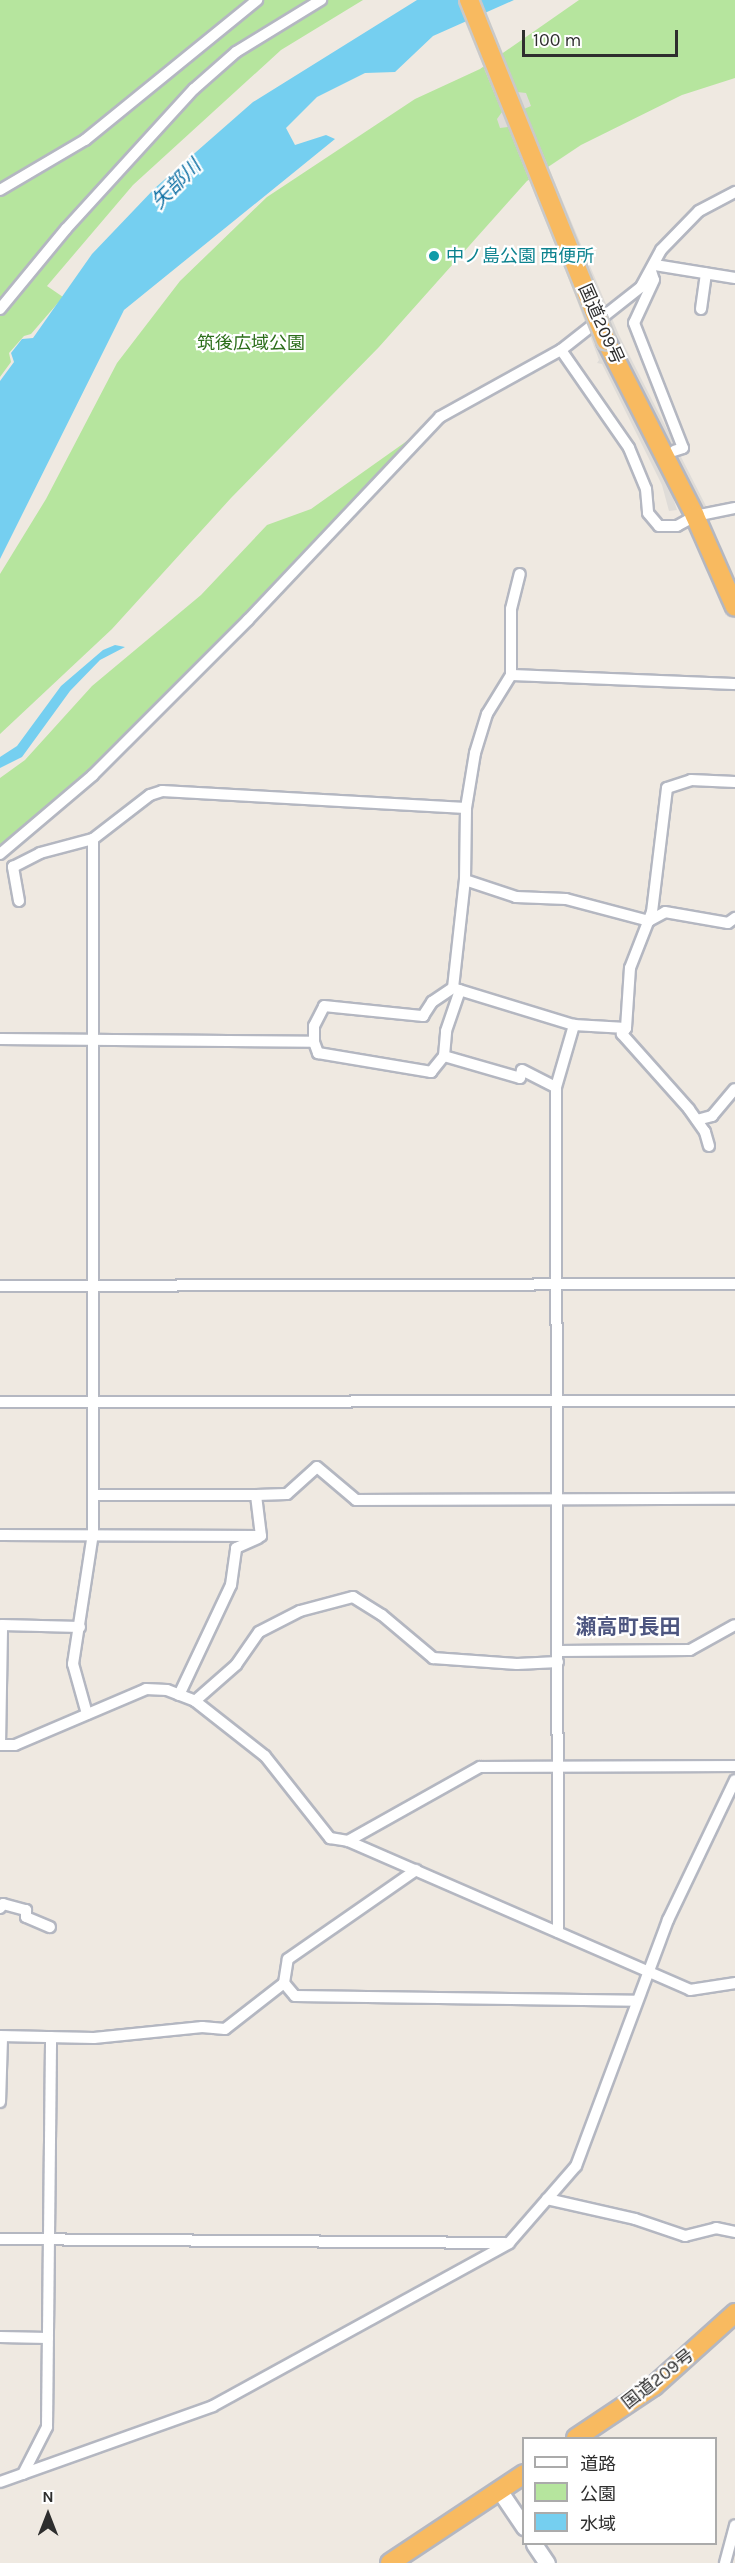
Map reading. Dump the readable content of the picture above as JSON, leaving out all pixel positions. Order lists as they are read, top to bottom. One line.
{"streets":{"highway":["国道209号"]},"districts":["瀬高町長田"],"water":["矢部川"],"parks":["筑後広域公園"],"places":["中ノ島公園 西便所"],"legend":["道路","公園","水域"],"scale_bar":"100 m","north":"top"}
